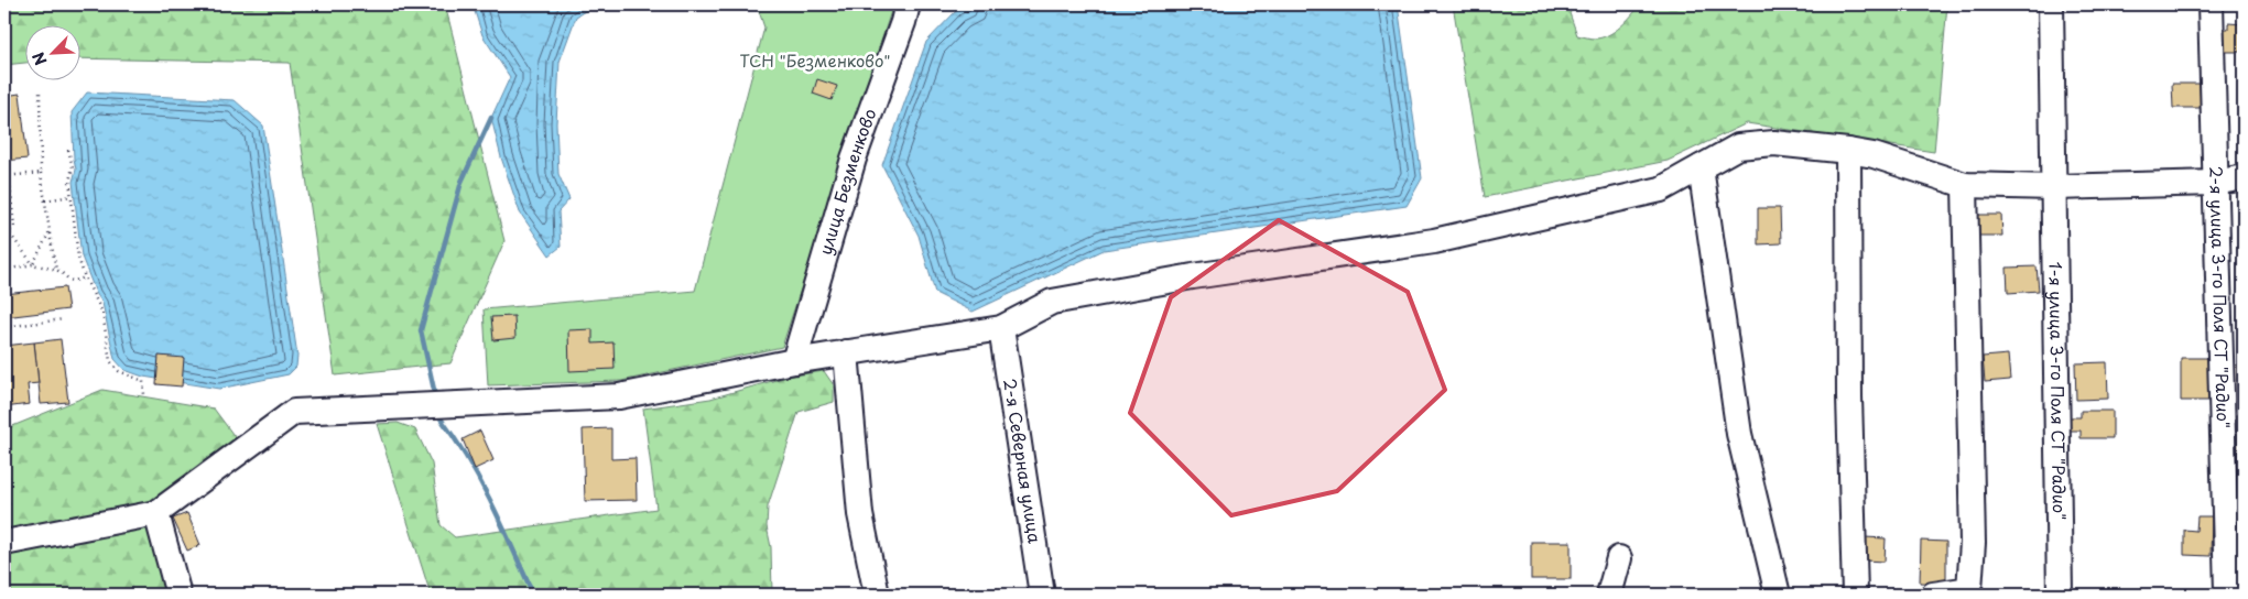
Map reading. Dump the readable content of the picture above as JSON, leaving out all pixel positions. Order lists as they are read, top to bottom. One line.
{"streets":{"street":["улица Безменково","2-я улица 3-го Поля СТ \"Радио\"","1-я улица 3-го Поля СТ \"Радио\"","2-я Северная улица"]},"parks":["ТСН \"Безменково\""],"north":"bottom left"}
